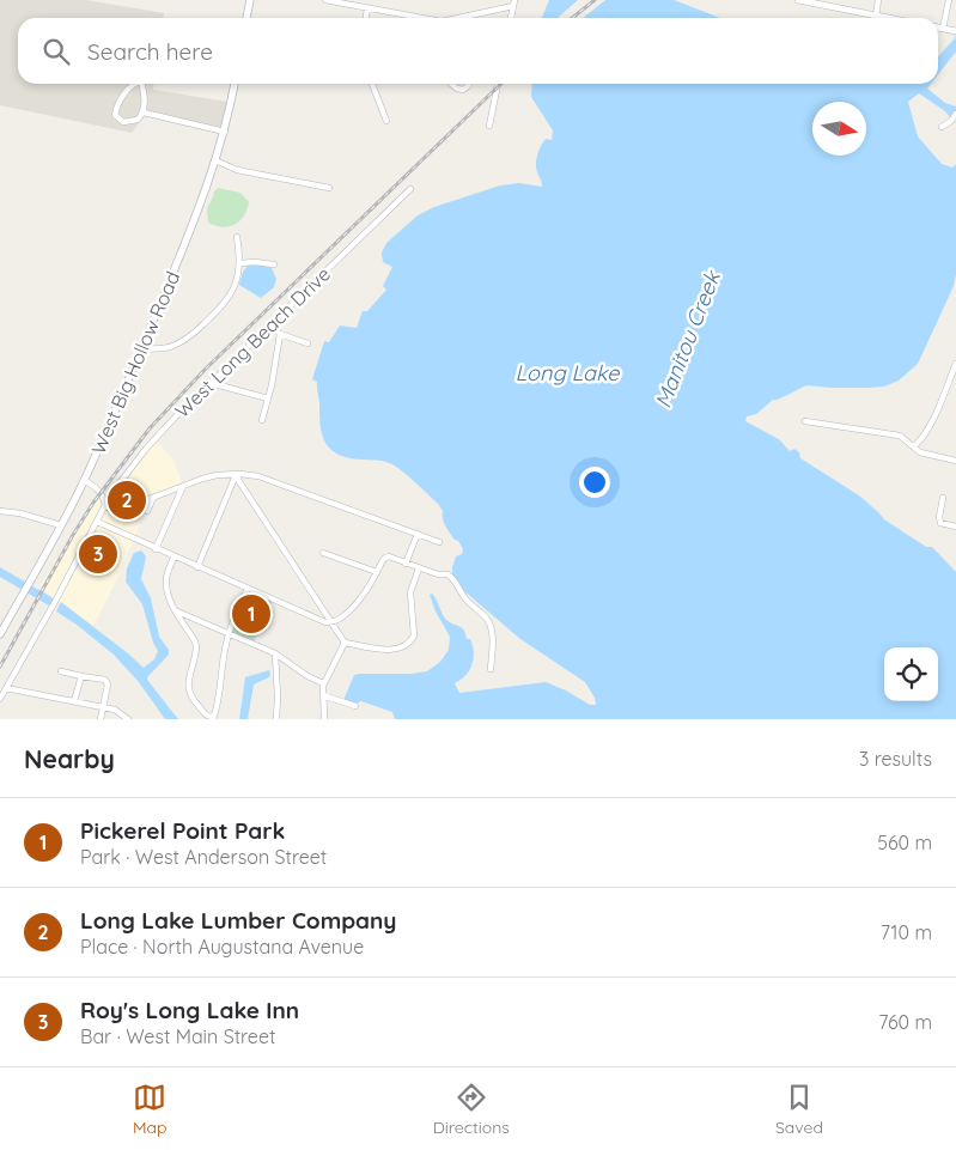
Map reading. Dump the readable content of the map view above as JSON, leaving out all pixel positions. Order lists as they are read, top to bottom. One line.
{"streets":{"main road":["West Big Hollow Road"],"street":["West Long Beach Drive"]},"water":["Manitou Creek","Long Lake"],"north":"right","page":{"search":"Search here","pins":["2","3","1"],"heading":["Nearby","3 results"],"list":[{"mark":"1","name":"Pickerel Point Park","note":"Park · West Anderson Street","value":"560 m"},{"mark":"2","name":"Long Lake Lumber Company","note":"Place · North Augustana Avenue","value":"710 m"},{"mark":"3","name":"Roy's Long Lake Inn","note":"Bar · West Main Street","value":"760 m"}],"nav":["Map","Directions","Saved"]}}
